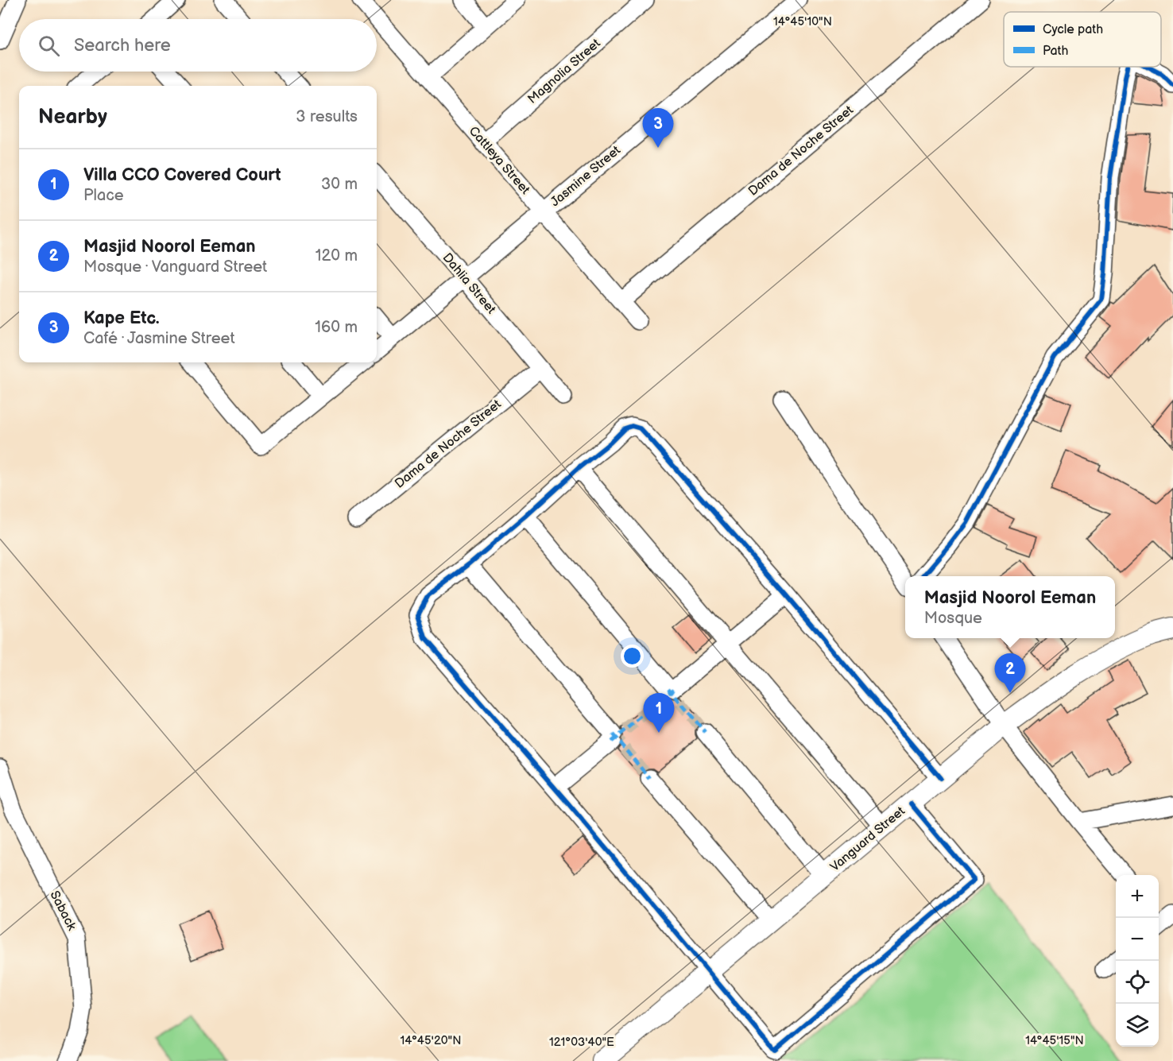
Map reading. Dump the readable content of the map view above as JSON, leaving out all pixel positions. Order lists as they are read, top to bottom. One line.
{"streets":{"street":["Magnolia Street","Dama de Noche Street","Cattleya Street","Jasmine Street","Dahlia Street","Vanguard Street","Saback"]},"crossings":[["Magnolia Street","Cattleya Street"],["Dama de Noche Street","Cattleya Street"],["Dama de Noche Street","Dahlia Street"],["Cattleya Street","Jasmine Street"],["Jasmine Street","Dahlia Street"]],"legend":["Cycle path","Path"],"page":{"search":"Search here","heading":["Nearby","3 results"],"pins":["3","2","1"],"list":[{"mark":"1","name":"Villa CCO Covered Court","note":"Place","value":"30 m"},{"mark":"2","name":"Masjid Noorol Eeman","note":"Mosque · Vanguard Street","value":"120 m"},{"mark":"3","name":"Kape Etc.","note":"Café · Jasmine Street","value":"160 m"}],"popup":["Masjid Noorol Eeman","Mosque"],"map_buttons":["+","−"]},"coordinates":["14°45'10\"N","14°45'20\"N","14°45'15\"N","121°03'40\"E"]}
